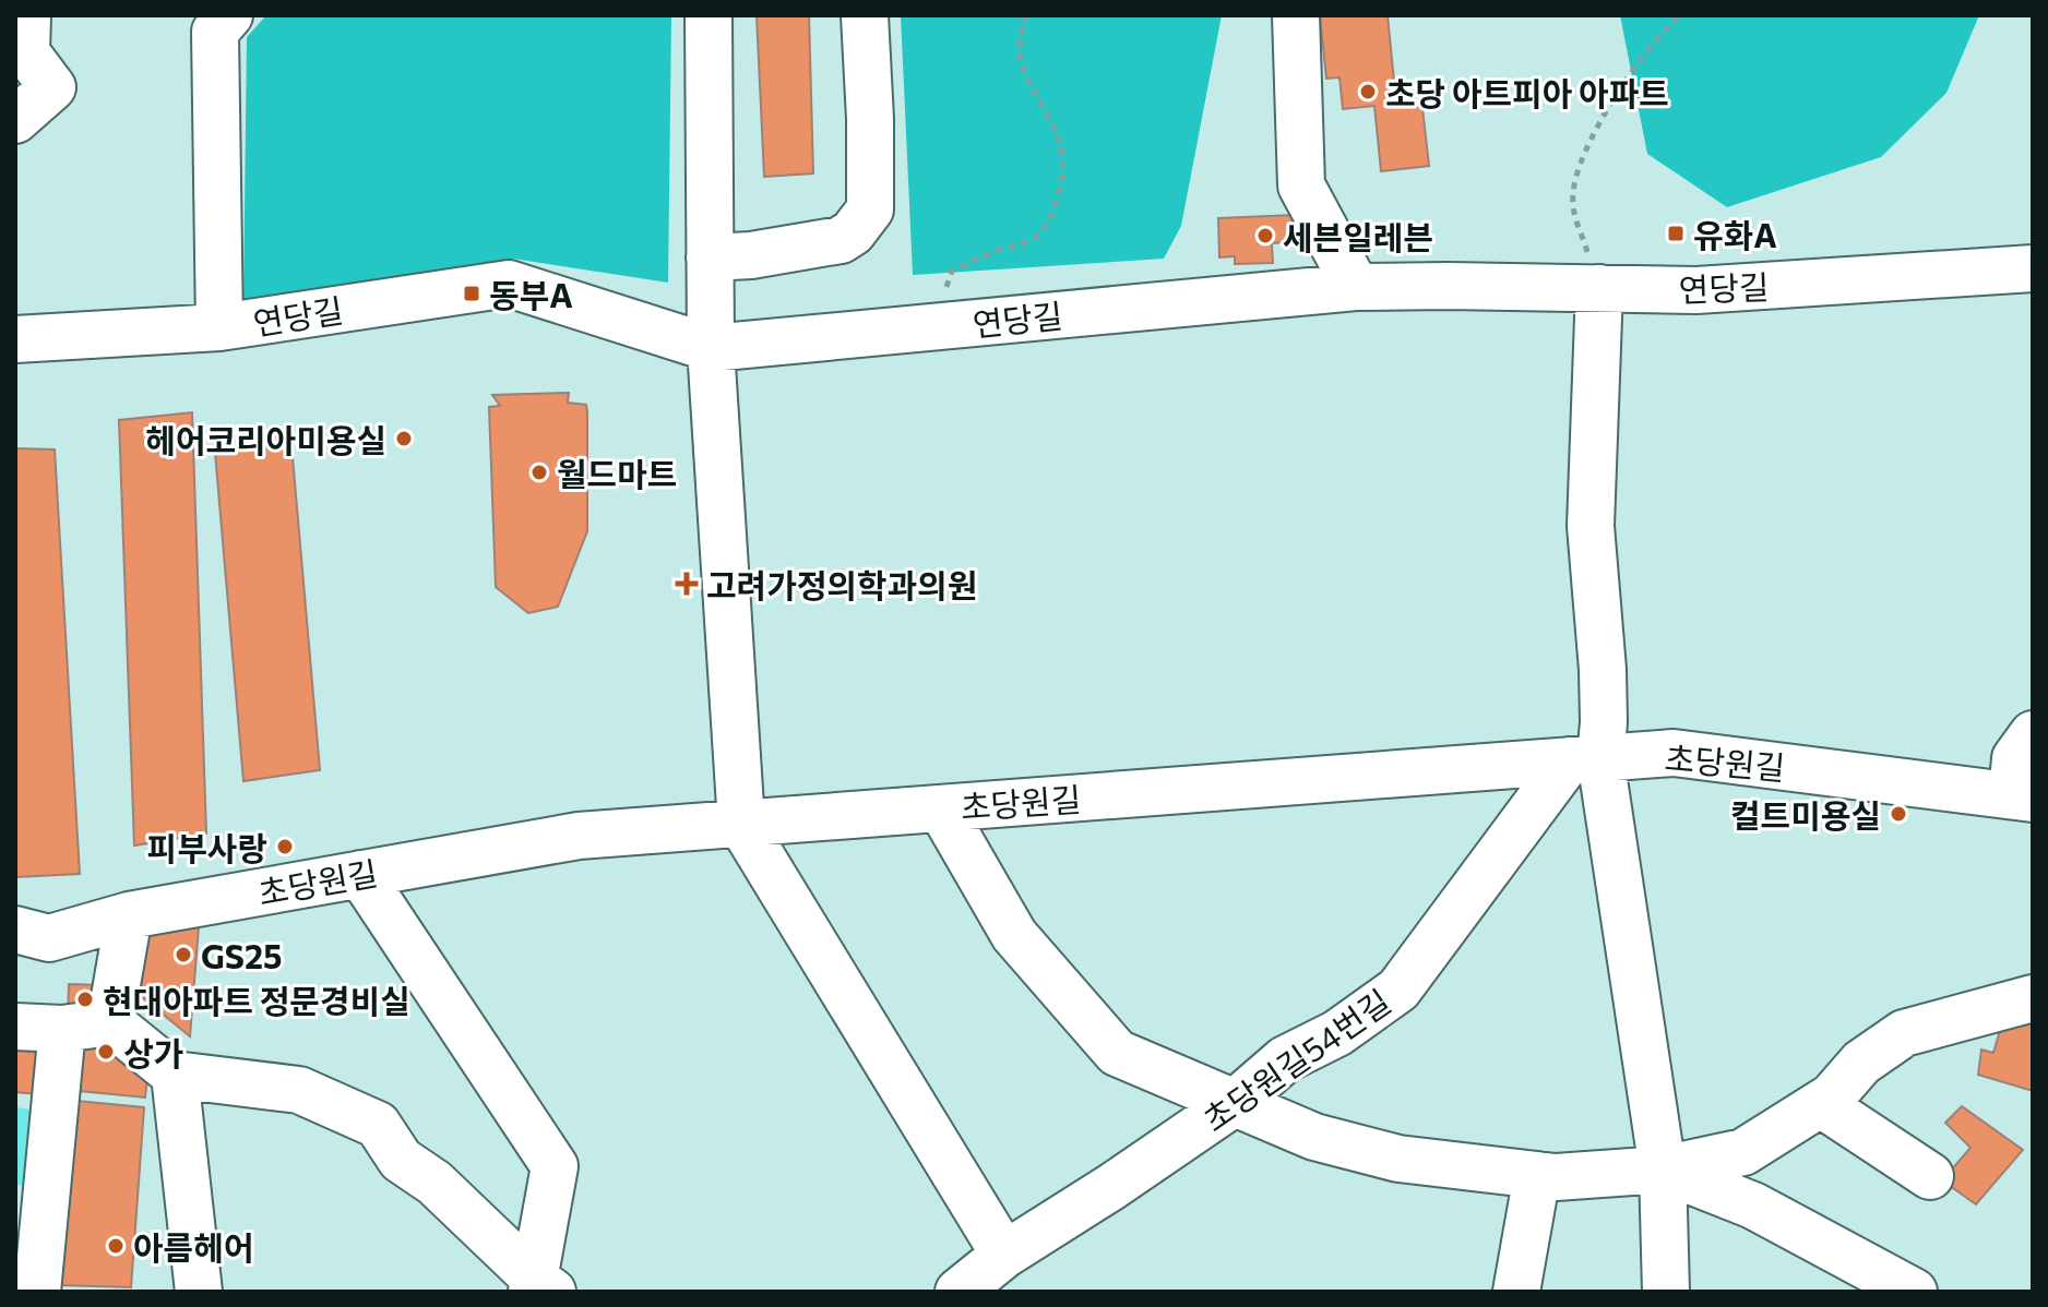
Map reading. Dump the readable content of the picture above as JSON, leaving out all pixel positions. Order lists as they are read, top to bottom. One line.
{"streets":{"street":["연당길","초당원길","초당원길54번길"]},"crossings":[["초당원길","초당원길54번길"]],"places":{"other":["초당 아트피아 아파트","세븐일레븐","헤어코리아미용실","월드마트","컬트미용실","피부사랑","GS25","현대아파트 정문경비실","상가","아름헤어"],"transit":["유화A","동부A"],"health":["고려가정의학과의원"]}}
